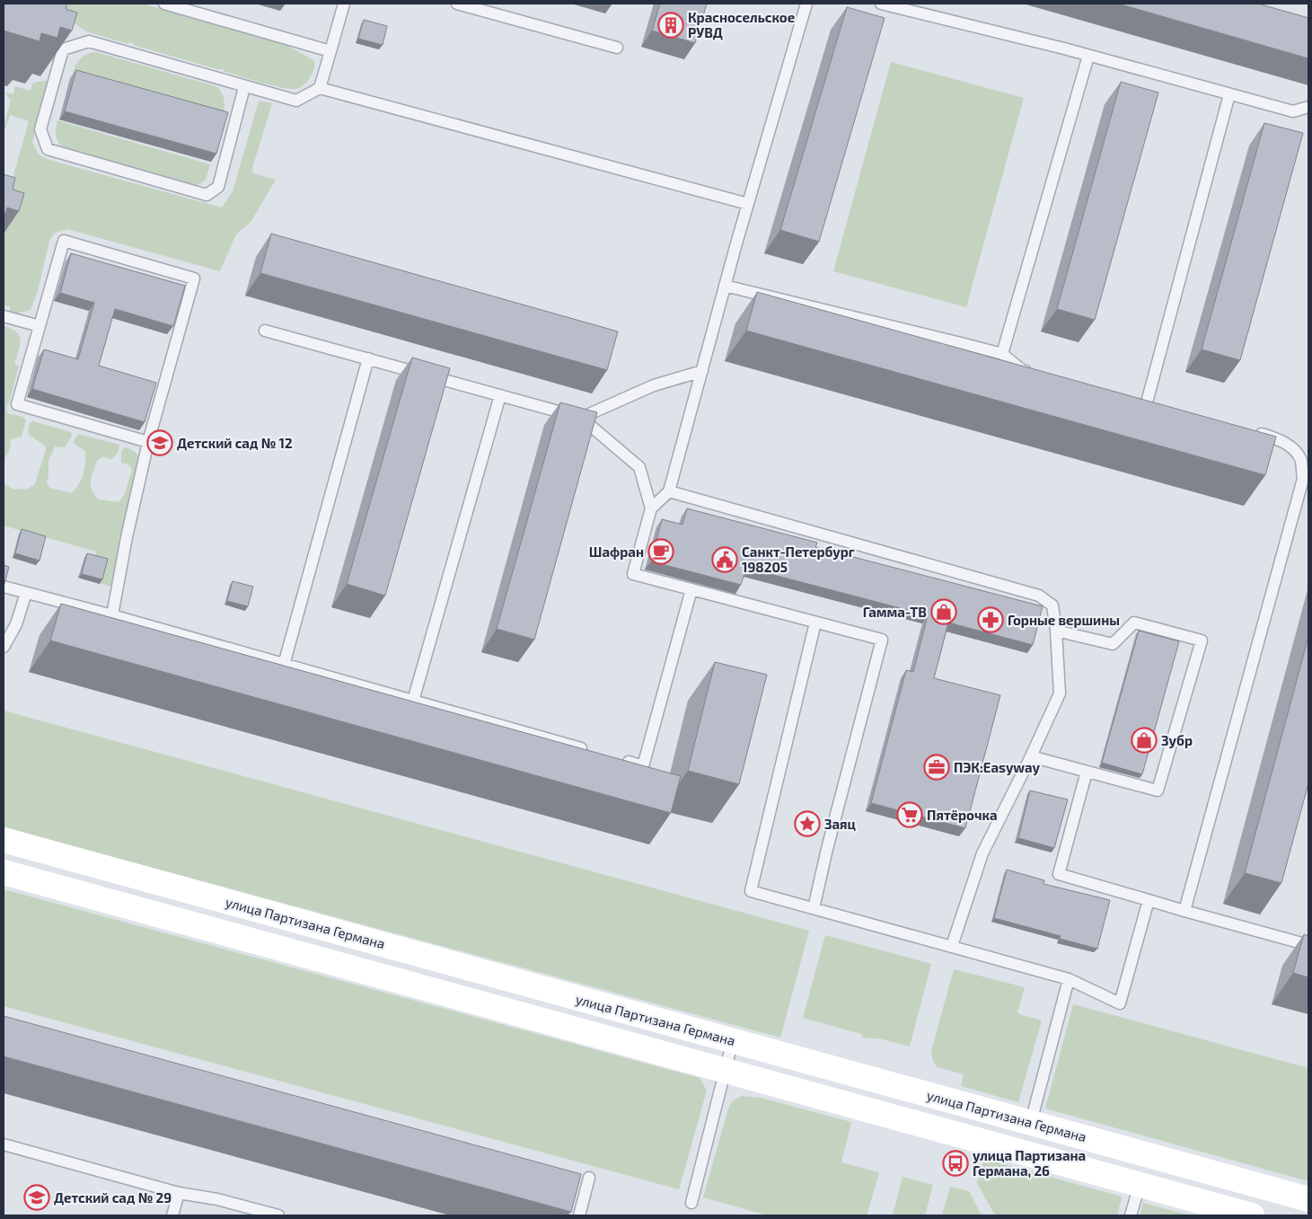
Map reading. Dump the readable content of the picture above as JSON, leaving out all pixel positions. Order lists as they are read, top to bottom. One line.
{"streets":{"main road":["улица Партизана Германа"]},"places":{"building":["Красносельское РУВД"],"school or university":["Детский сад № 12","Детский сад № 29"],"cafe":["Шафран"],"public building":["Санкт-Петербург 198205"],"shop":["Гамма-ТВ","Зубр"],"pharmacy":["Горные вершины"],"office":["ПЭК:Easyway"],"supermarket":["Пятёрочка"],"place":["Заяц"],"bus stop":["улица Партизана Германа, 26"]}}
